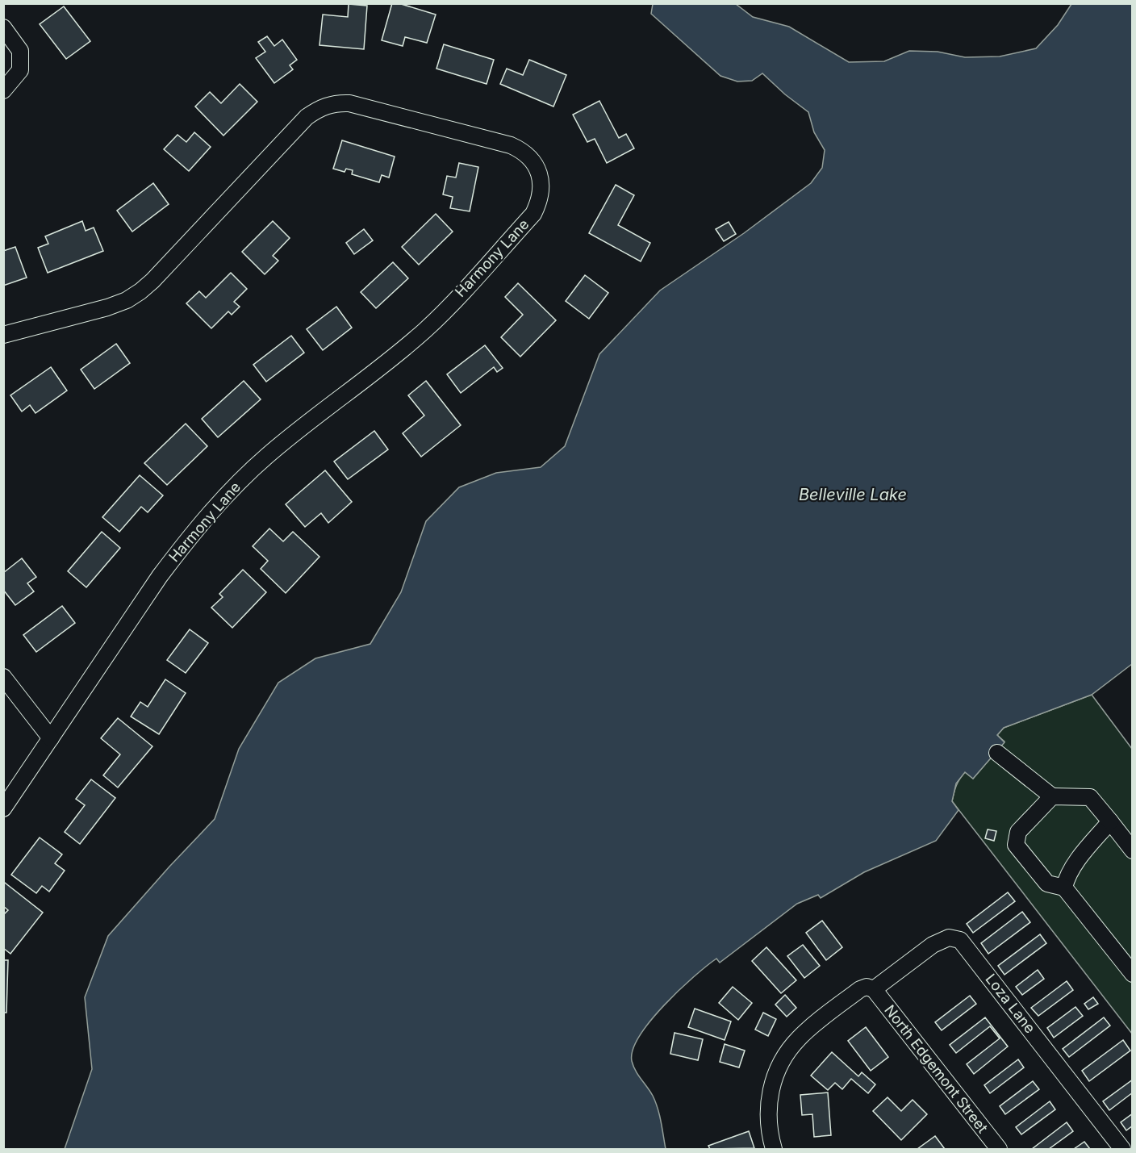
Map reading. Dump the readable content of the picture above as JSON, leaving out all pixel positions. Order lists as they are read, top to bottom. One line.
{"streets":{"street":["Harmony Lane","Loza Lane","North Edgemont Street"]},"crossings":[["Loza Lane","North Edgemont Street"]],"water":["Belleville Lake"]}
